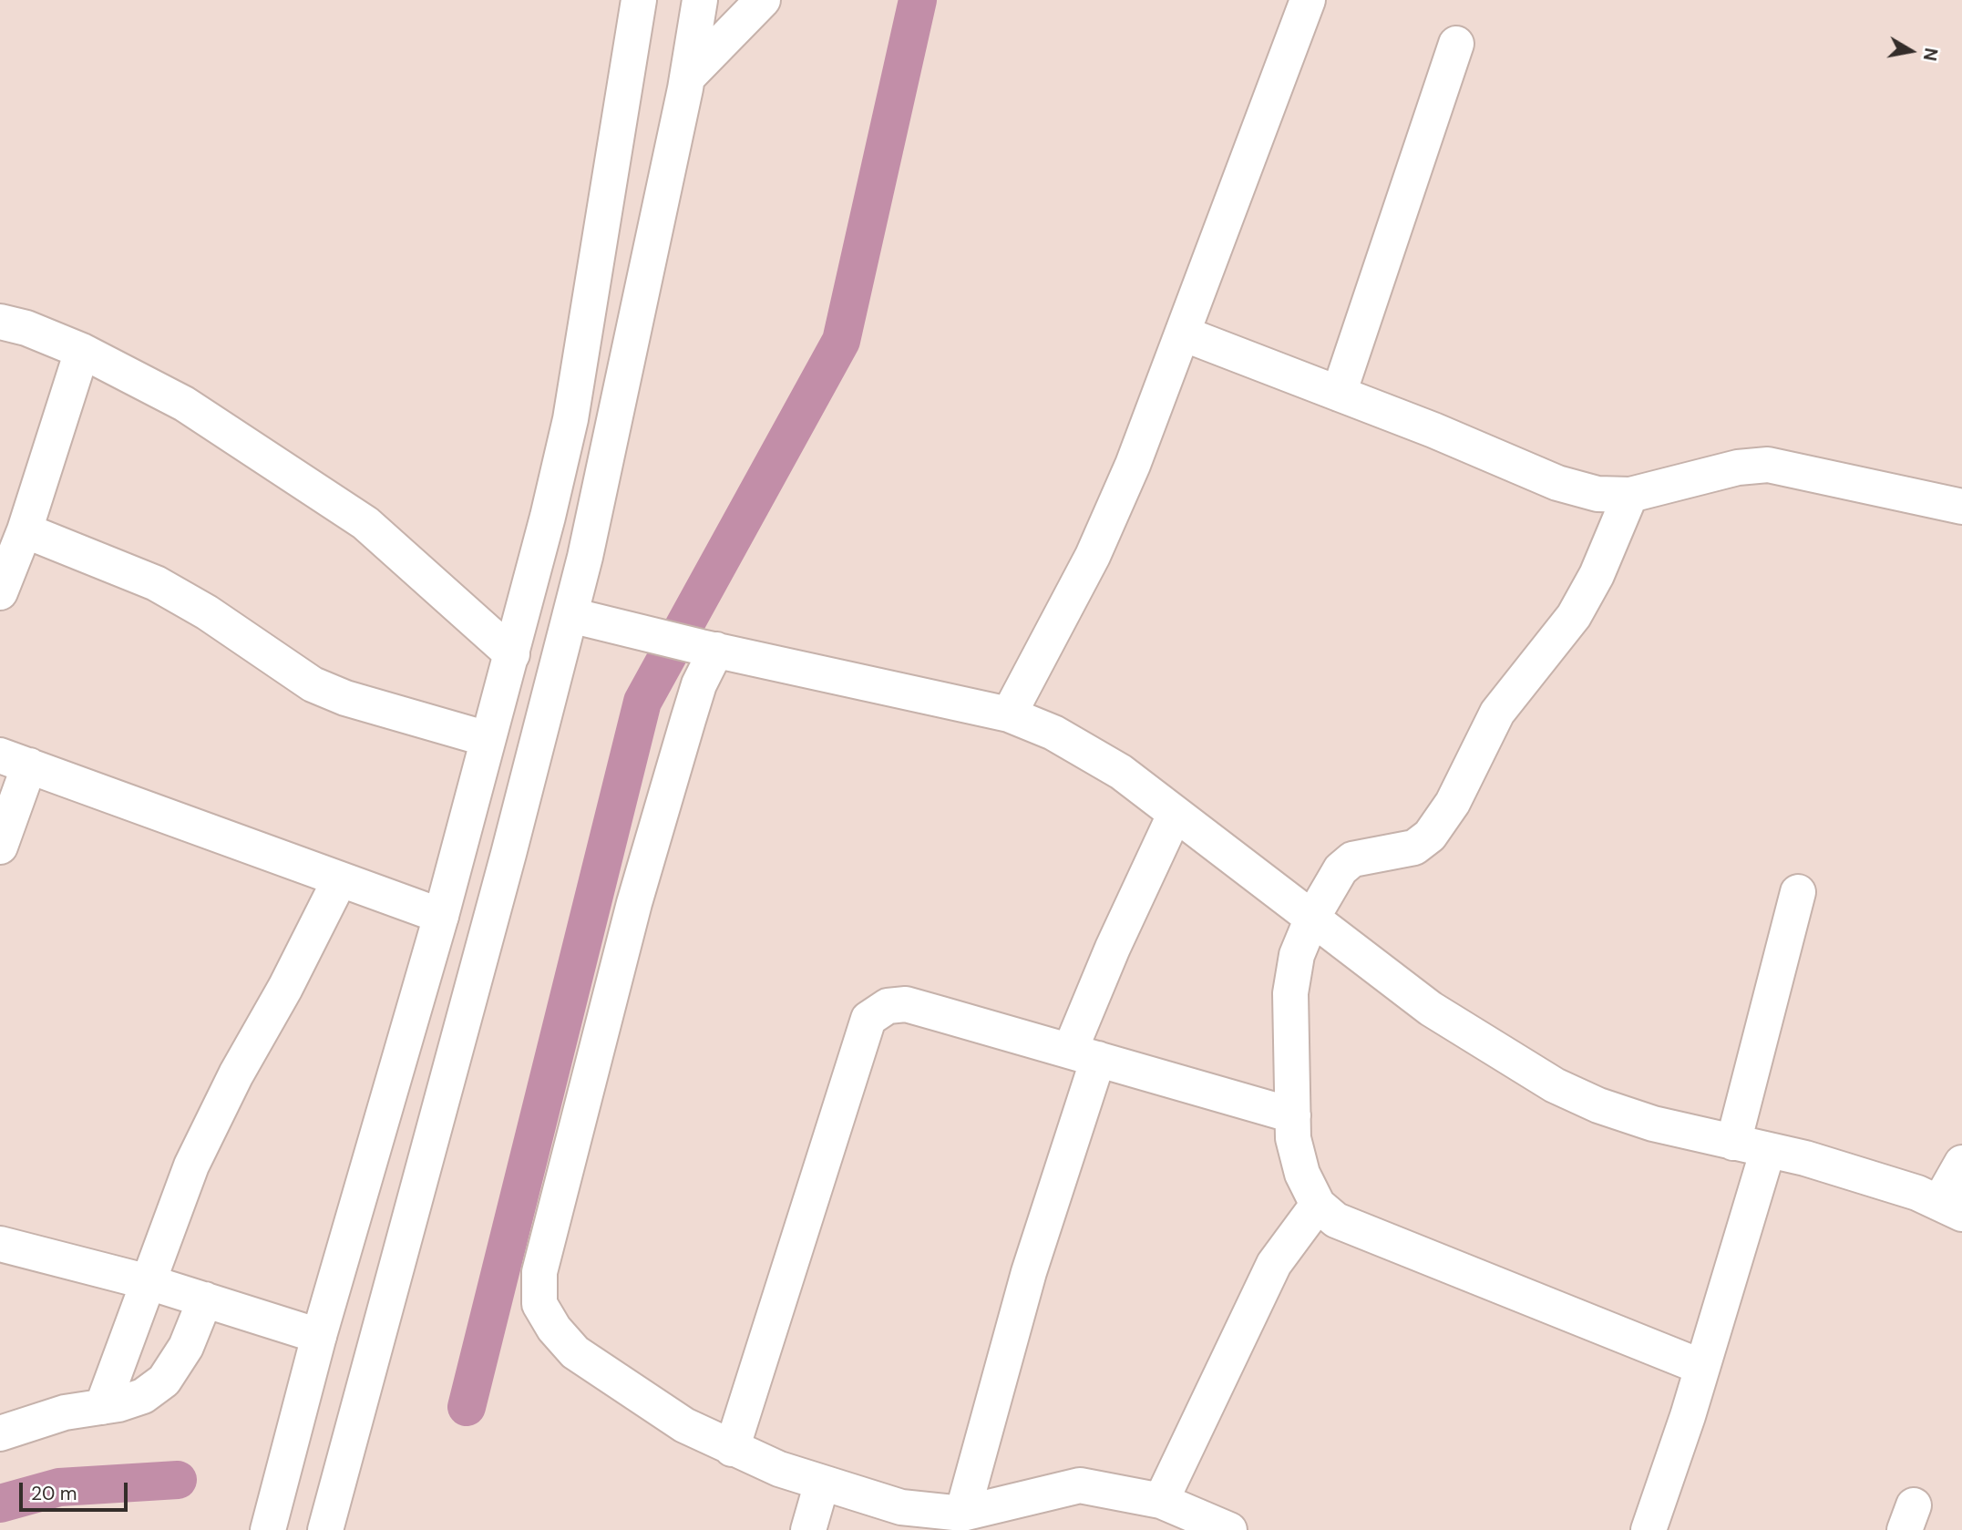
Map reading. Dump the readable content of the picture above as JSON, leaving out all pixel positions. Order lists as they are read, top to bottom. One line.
{"scale_bar":"20 m","north":"right"}
